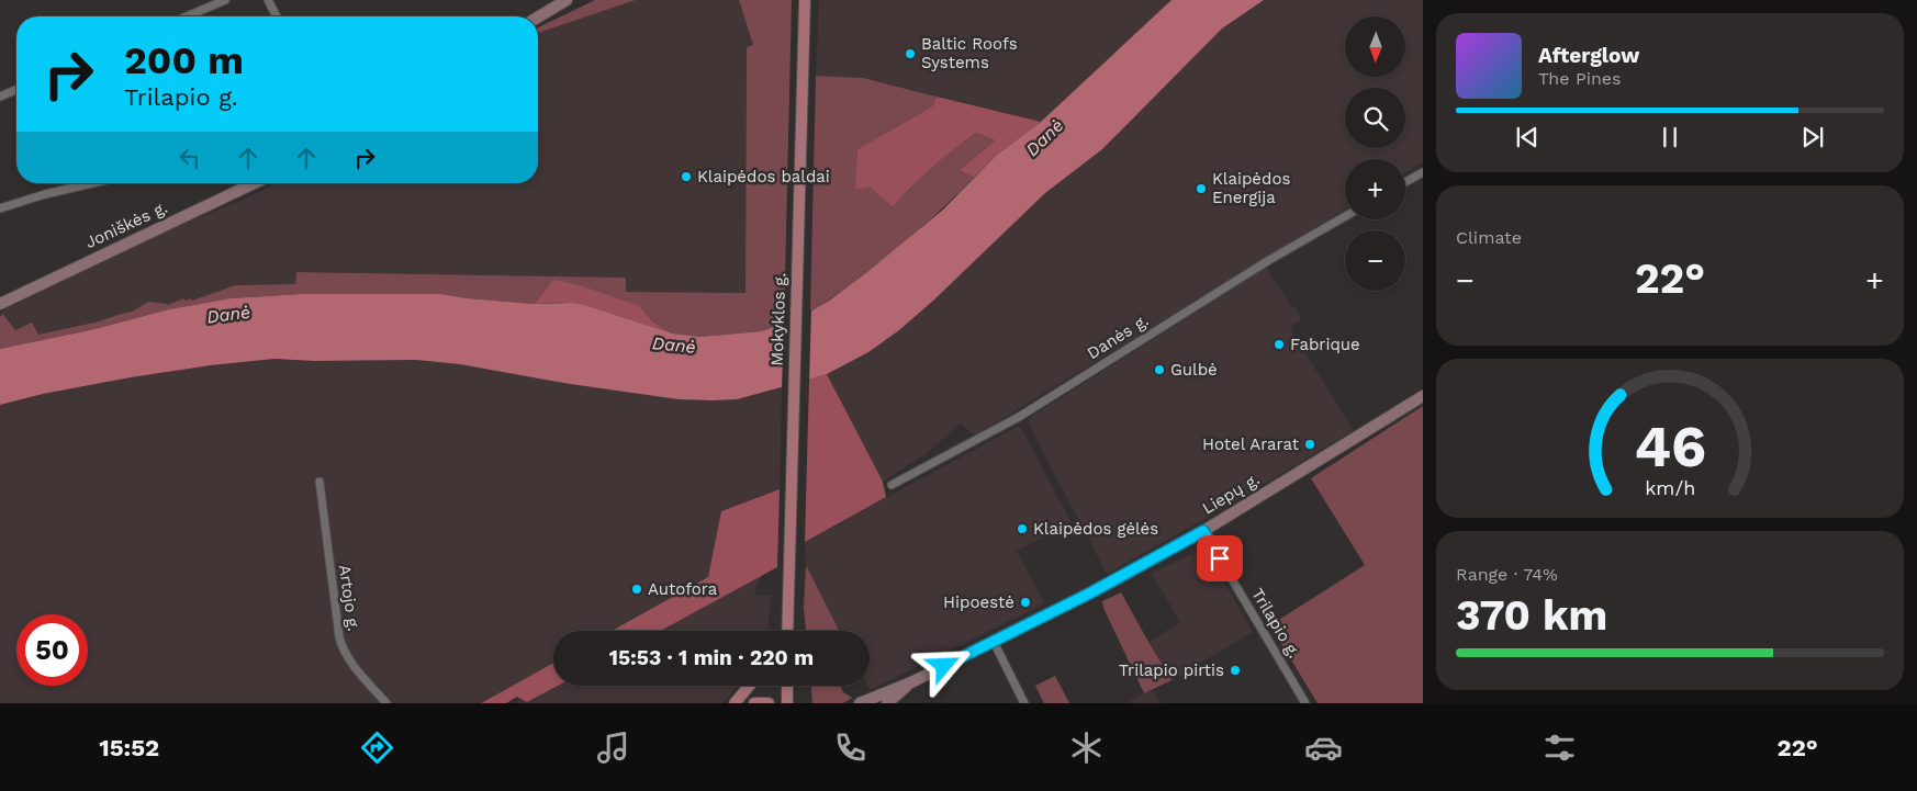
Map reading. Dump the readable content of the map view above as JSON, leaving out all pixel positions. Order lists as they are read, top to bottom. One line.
{"streets":{"main road":["Joniškės g.","Mokyklos g.","Liepų g."],"street":["Danės g.","Artojo g.","Trilapio g."]},"crossings":[["Liepų g.","Trilapio g."]],"water":["Danė"],"places":["Baltic Roofs Systems","Klaipėdos baldai","Klaipėdos Energija","Fabrique","Gulbė","Hotel Ararat","Klaipėdos gėlės","Autofora","Hipoestė","Trilapio pirtis"],"north":"bottom","page":{"map_buttons":["+","−"],"turn":["200 m","Trilapio g."],"song":["Afterglow","The Pines"],"tile":["Climate",["Range · 74%","370 km"]],"heat":["−","22°","+"],"limit":"50","trip":"15:53 · 1 min · 220 m","tabs":["15:52","22°"],"gauge":["46","km/h"]}}
